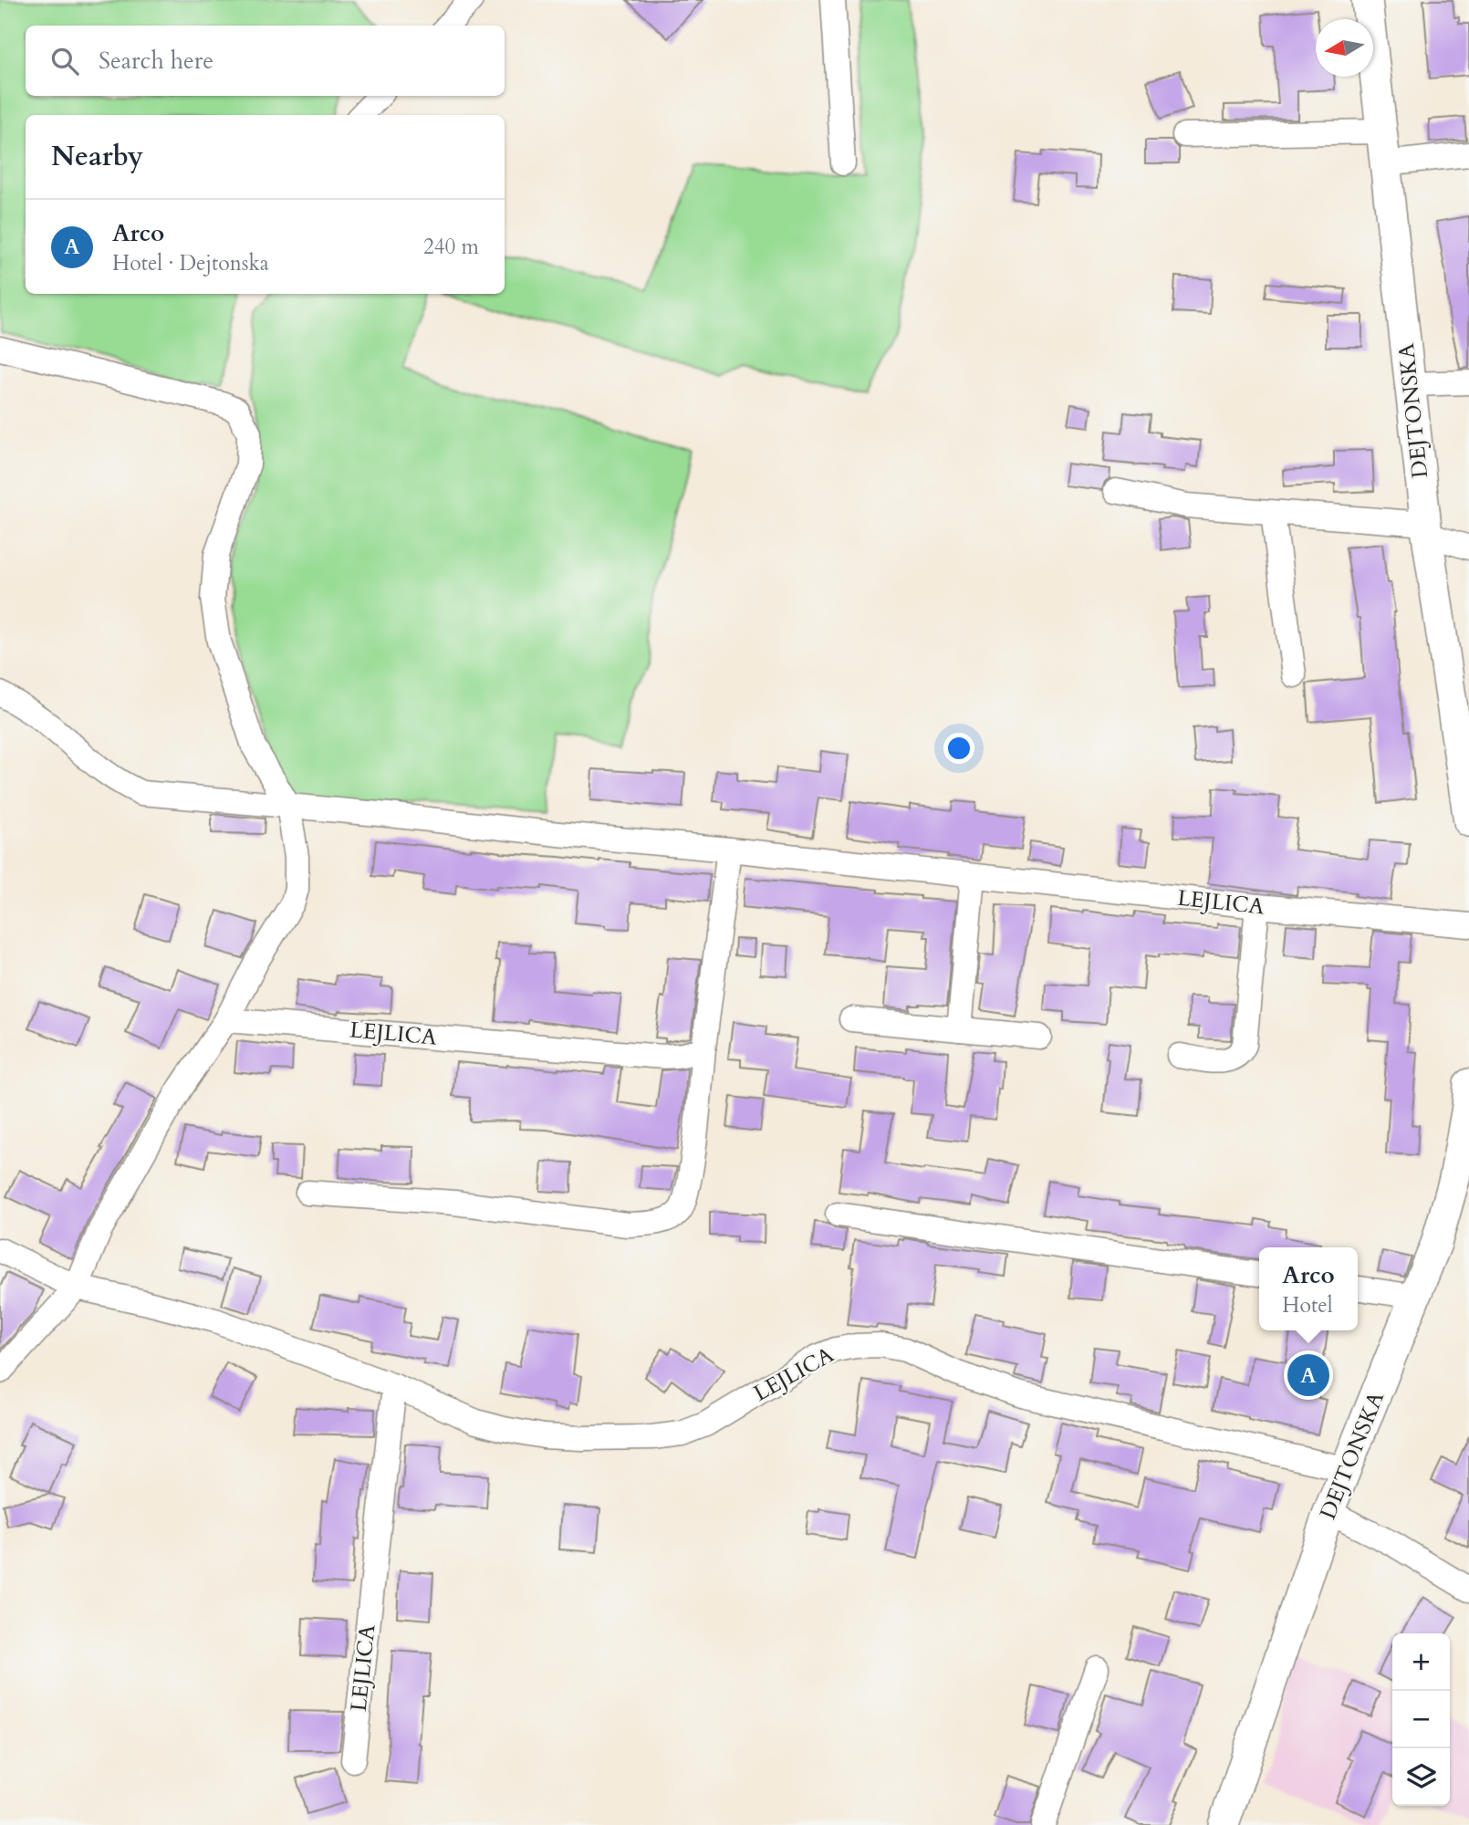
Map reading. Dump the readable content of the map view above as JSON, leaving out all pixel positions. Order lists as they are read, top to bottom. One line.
{"streets":{"main road":["DEJTONSKA"],"street":["LEJLICA"]},"crossings":[["DEJTONSKA","LEJLICA"]],"north":"left","page":{"search":"Search here","heading":"Nearby","list":[{"mark":"A","name":"Arco","note":"Hotel · Dejtonska","value":"240 m"}],"popup":["Arco","Hotel"],"pins":"A","map_buttons":["+","−"]}}
